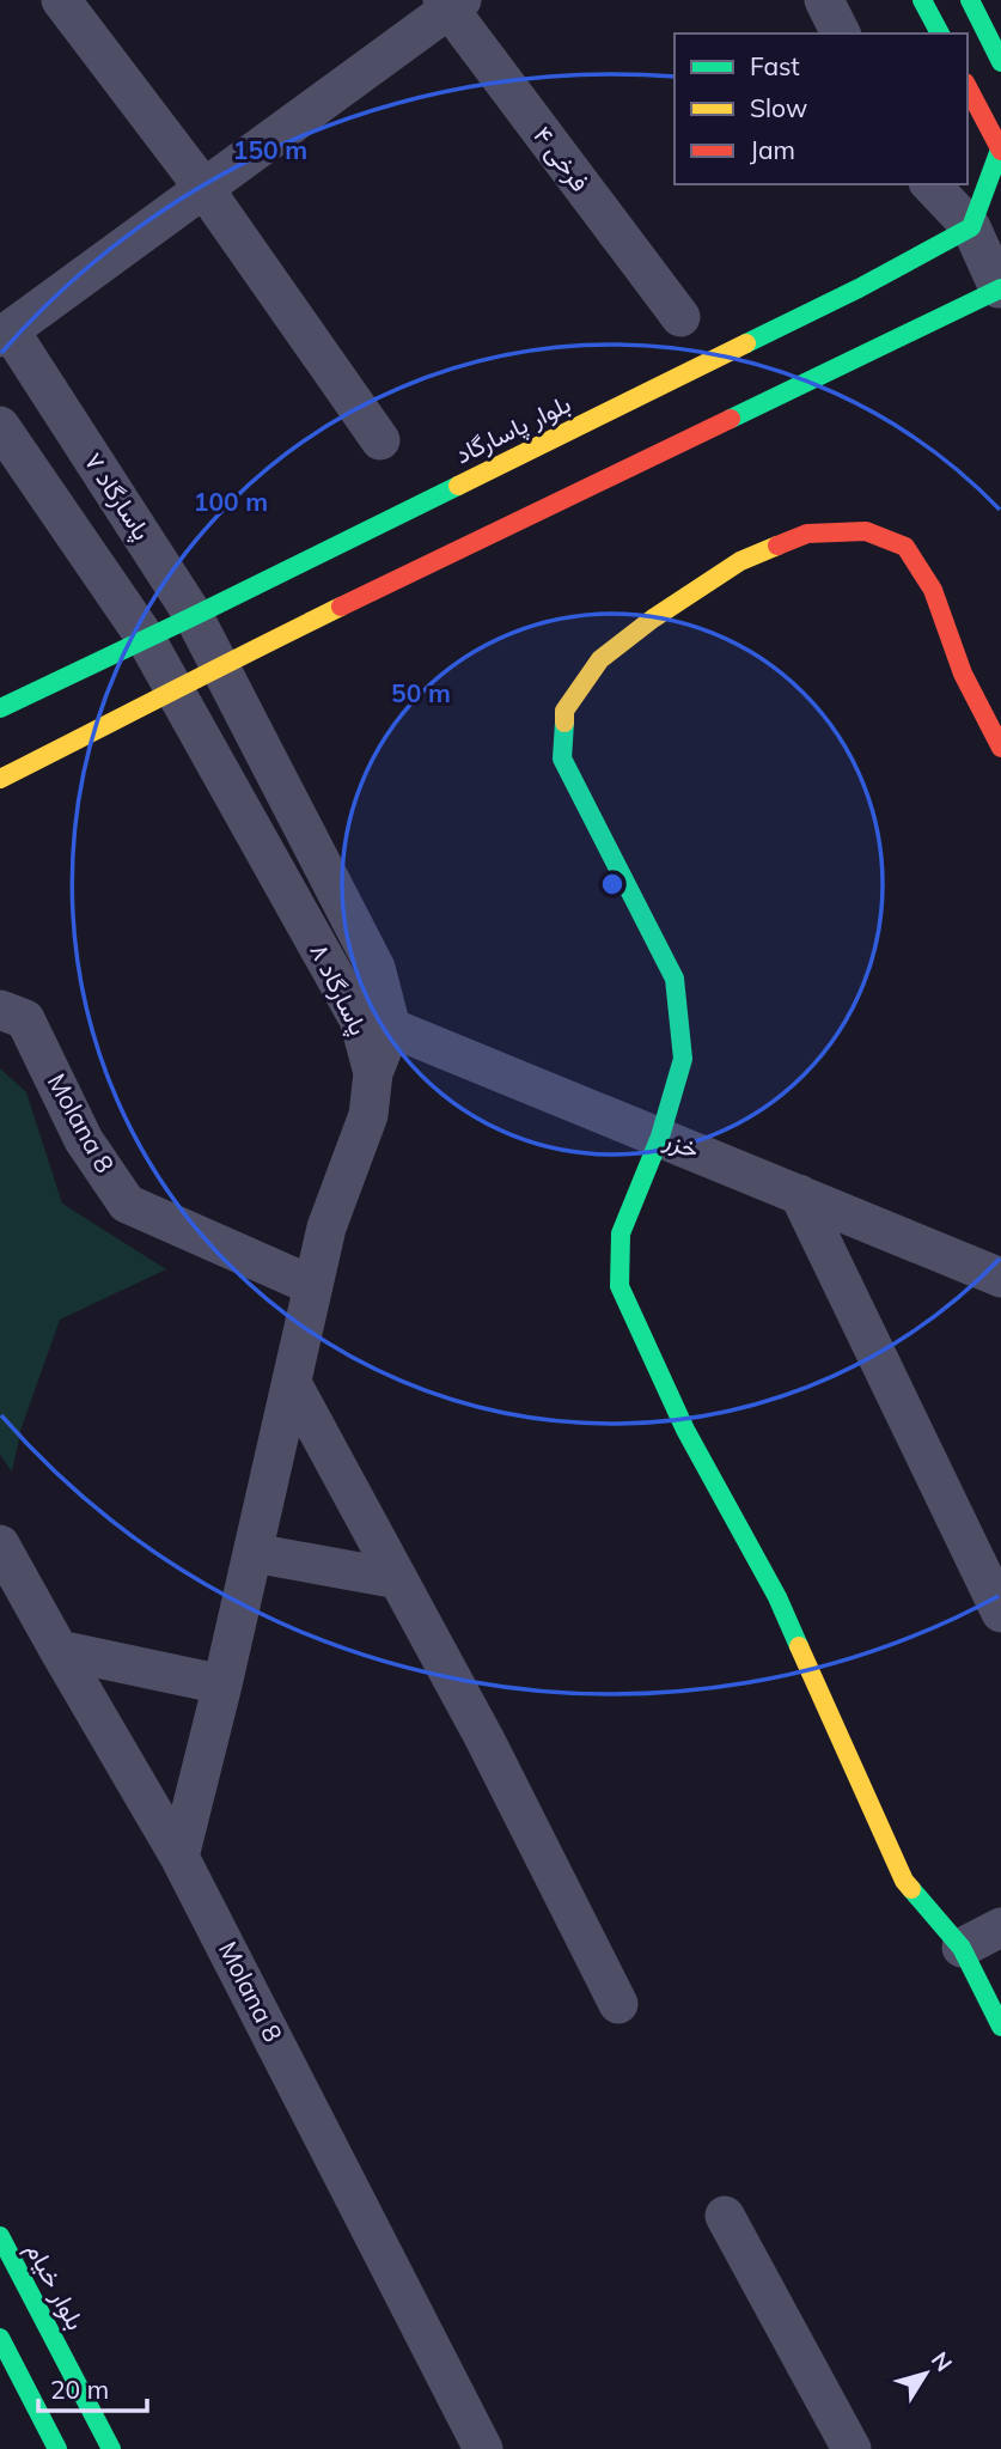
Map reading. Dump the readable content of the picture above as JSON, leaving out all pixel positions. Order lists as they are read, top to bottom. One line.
{"streets":{"street":["فرخی ۴","بلوار پاسارگاد","پاسارگاد ۷","پاسارگاد ۸","Molana 8","خزر","بلوار خیام"]},"crossings":[["بلوار پاسارگاد","پاسارگاد ۷"],["پاسارگاد ۷","پاسارگاد ۸"],["پاسارگاد ۸","Molana 8"],["پاسارگاد ۸","خزر"]],"legend":["Fast","Slow","Jam"],"scale_bar":"20 m","north":"top right","rings":["150 m","100 m","50 m"]}
